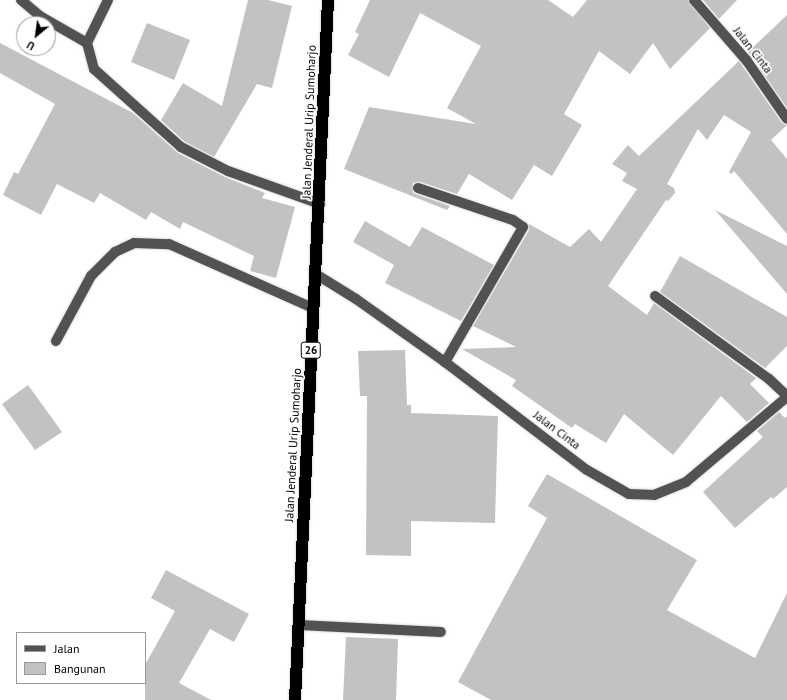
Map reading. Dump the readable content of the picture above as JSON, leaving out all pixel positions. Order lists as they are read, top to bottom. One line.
{"streets":{"highway":["Jalan Jenderal Urip Sumoharjo","26"],"street":["Jalan Cinta"]},"crossings":[["Jalan Cinta","Jalan Jenderal Urip Sumoharjo"]],"legend":["Jalan","Bangunan"],"north":"bottom left"}
